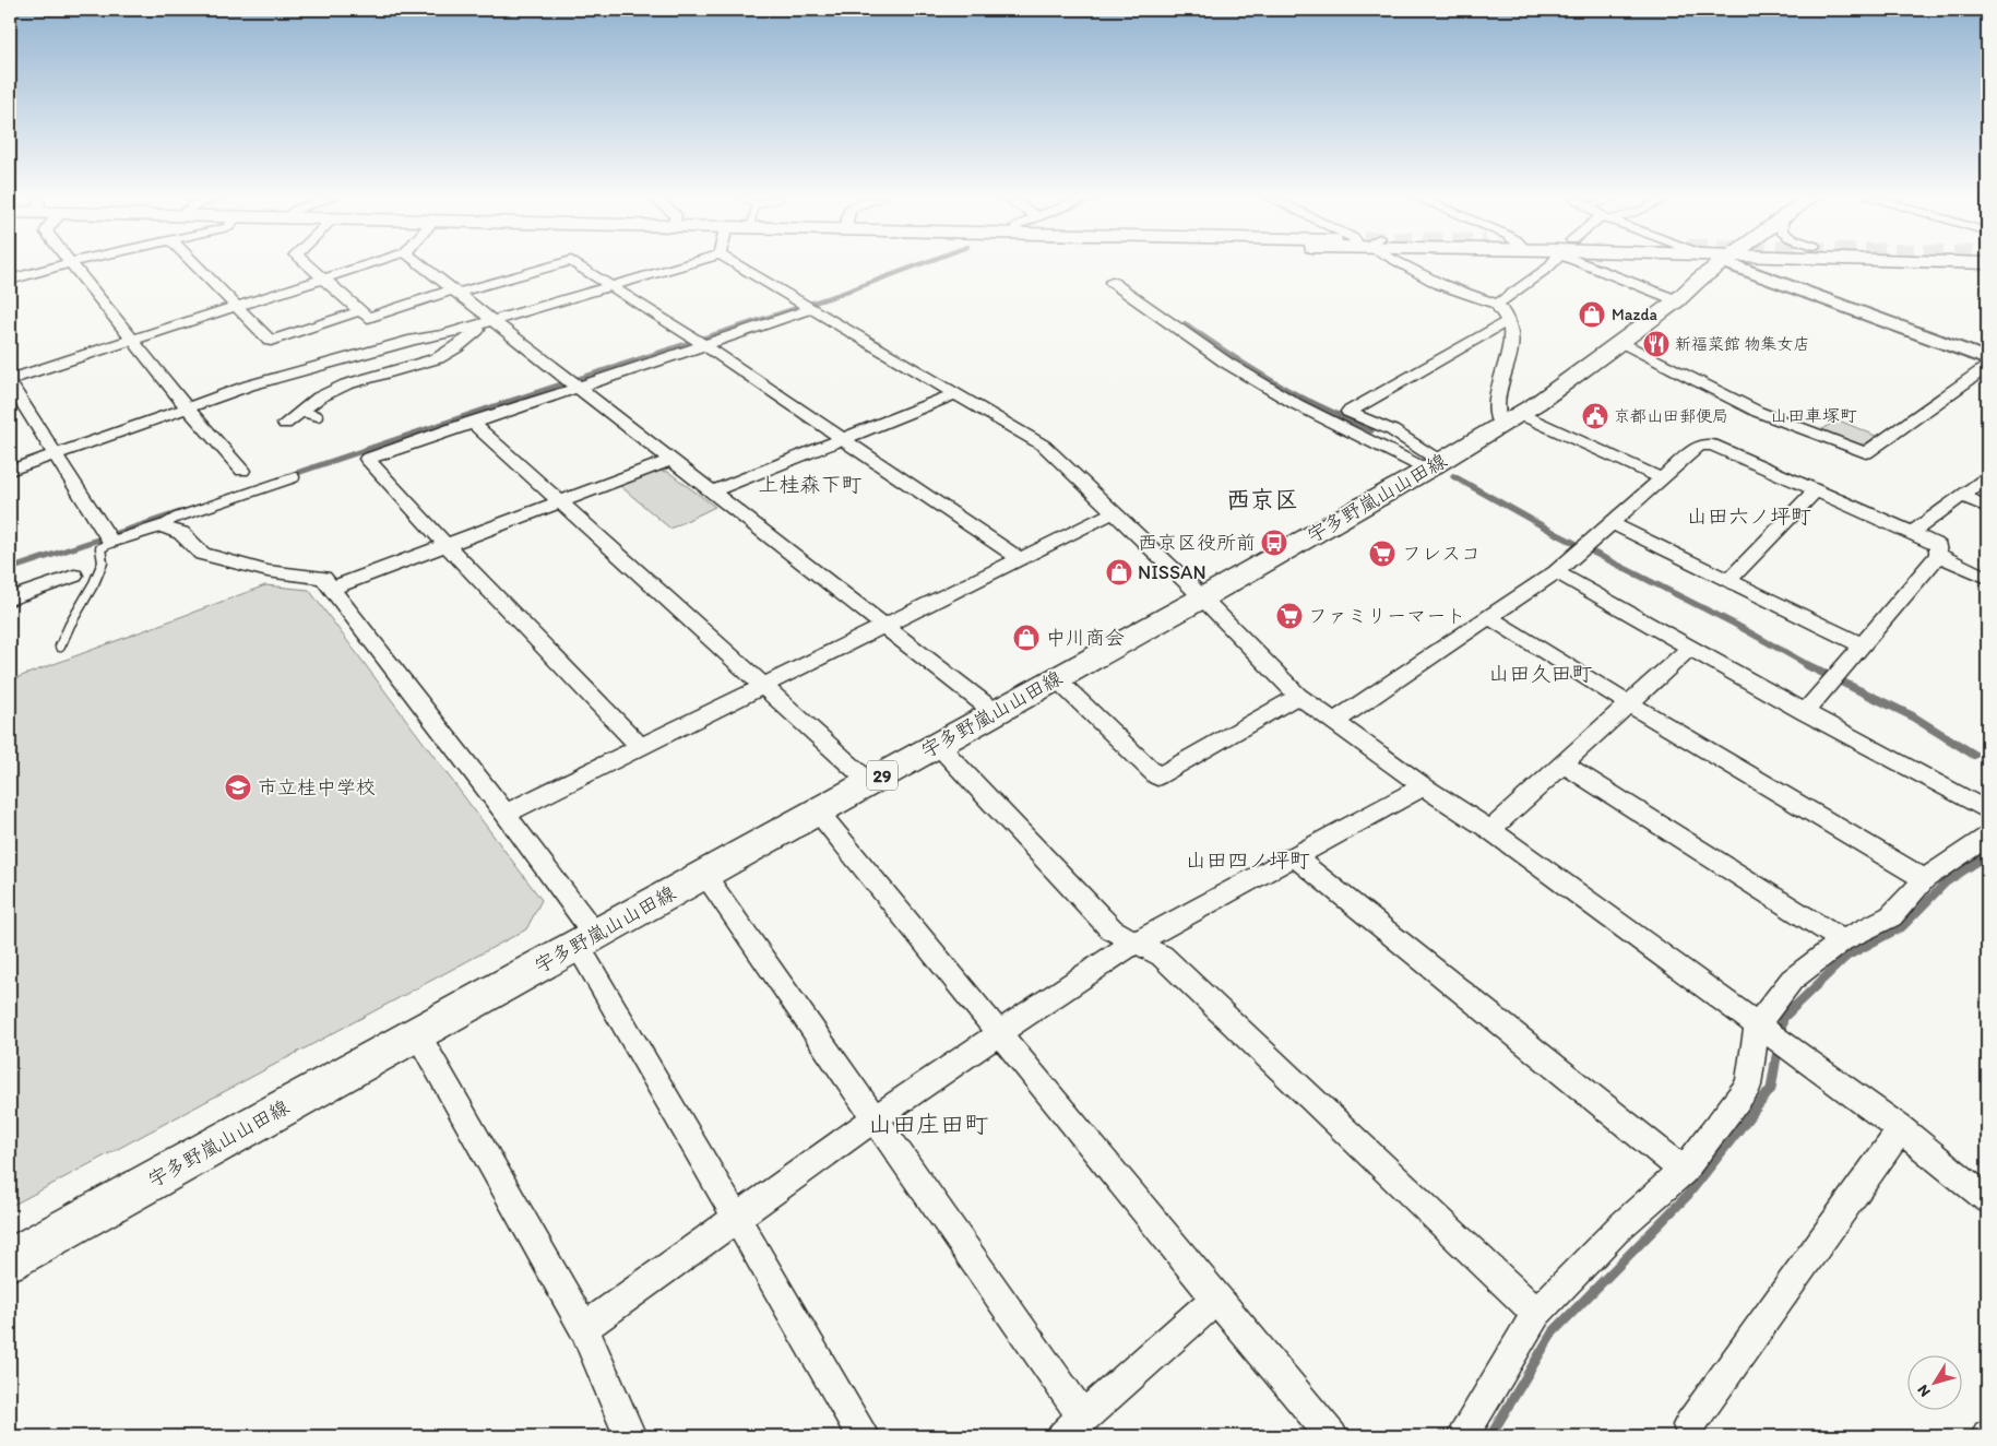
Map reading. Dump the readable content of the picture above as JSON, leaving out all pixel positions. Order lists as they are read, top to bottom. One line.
{"streets":{"main road":["宇多野嵐山山田線","29"]},"districts":["山田車塚町","上桂森下町","西京区","山田六ノ坪町","山田久田町","山田四ノ坪町","山田庄田町"],"places":{"shop":["Mazda","NISSAN","中川商会"],"restaurant":["新福菜館 物集女店"],"public building":["京都山田郵便局"],"bus stop":["西京区役所前"],"supermarket":["フレスコ","ファミリーマート"],"school or university":["市立桂中学校"]},"north":"bottom left"}
